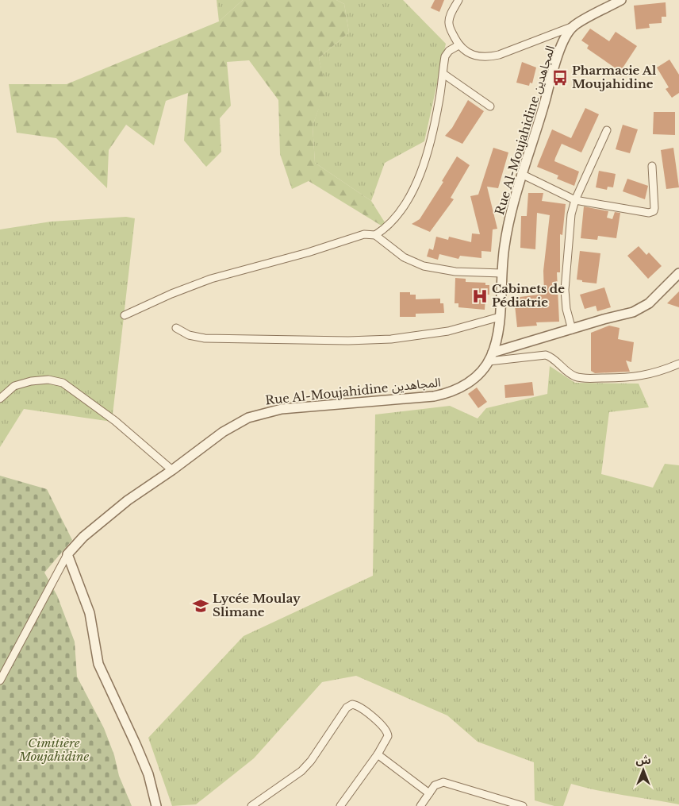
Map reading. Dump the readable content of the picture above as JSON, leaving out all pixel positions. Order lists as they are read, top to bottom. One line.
{"streets":{"street":["Rue Al-Moujahidine المجاهدين"]},"parks":["Cimitière Moujahidine"],"places":{"bus stop":["Pharmacie Al Moujahidine"],"hospital":["Cabinets de Pédiatrie"],"school or university":["Lycée Moulay Slimane"]},"north":"top"}
